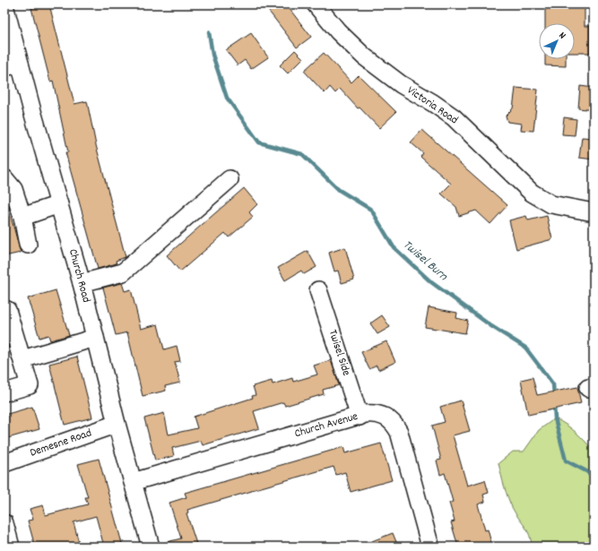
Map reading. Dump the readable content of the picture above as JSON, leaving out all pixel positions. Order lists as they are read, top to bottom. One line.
{"streets":{"street":["Victoria Road","Church Road","Twisel Side","Church Avenue","Demesne Road"]},"crossings":[["Church Road","Church Avenue"],["Church Road","Demesne Road"],["Twisel Side","Church Avenue"]],"water":["Twisel Burn"],"north":"top right"}
